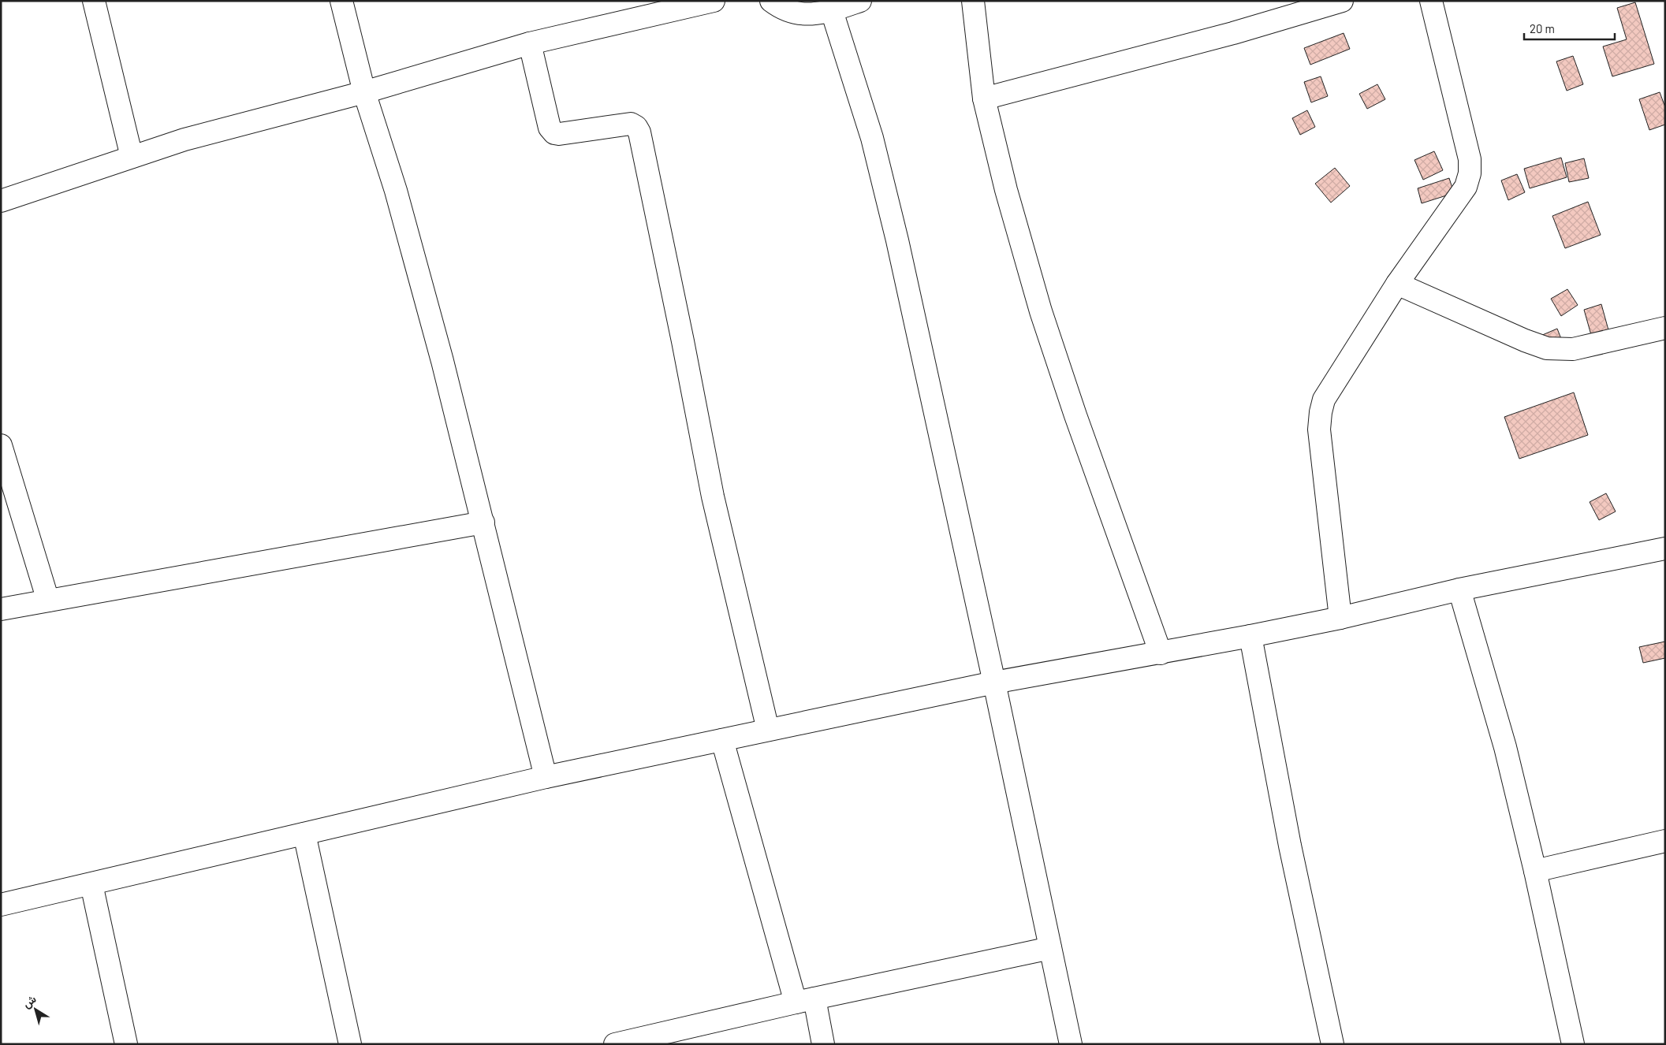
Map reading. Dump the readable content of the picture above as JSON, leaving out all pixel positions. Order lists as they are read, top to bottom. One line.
{"scale_bar":"20 m","north":"top left"}
